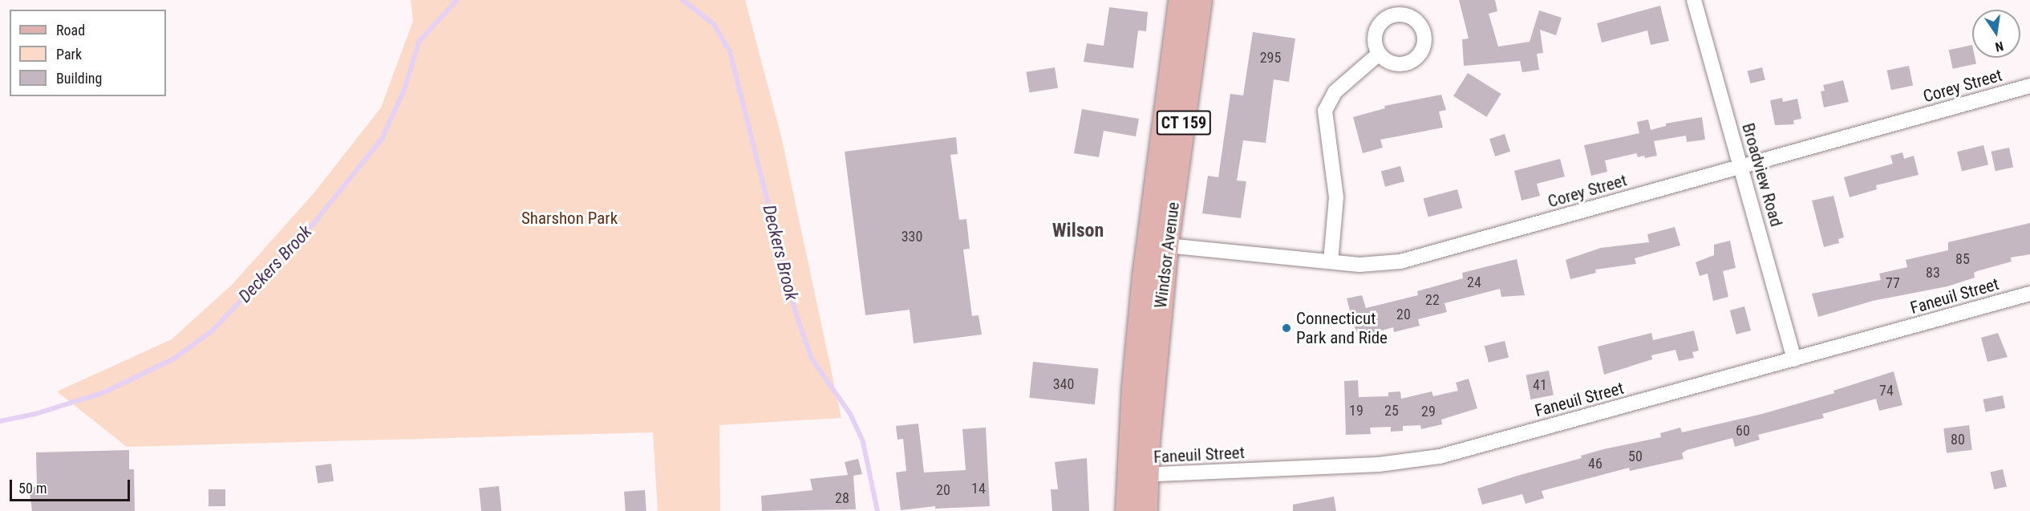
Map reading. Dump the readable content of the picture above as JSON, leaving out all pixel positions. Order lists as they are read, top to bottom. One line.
{"streets":{"main road":["CT 159","Windsor Avenue"],"street":["Corey Street","Broadview Road","Faneuil Street"]},"crossings":[["Corey Street","Broadview Road"],["Corey Street","Windsor Avenue"],["Broadview Road","Faneuil Street"],["Windsor Avenue","Faneuil Street"]],"districts":["Wilson"],"water":["Deckers Brook"],"parks":["Sharshon Park"],"places":["Connecticut Park and Ride"],"house_numbers":["295","330","85","83","24","77","22","20","340","41","74","19","25","29","60","80","50","46","14","20","28"],"legend":["Road","Park","Building"],"scale_bar":"50 m","north":"bottom"}
